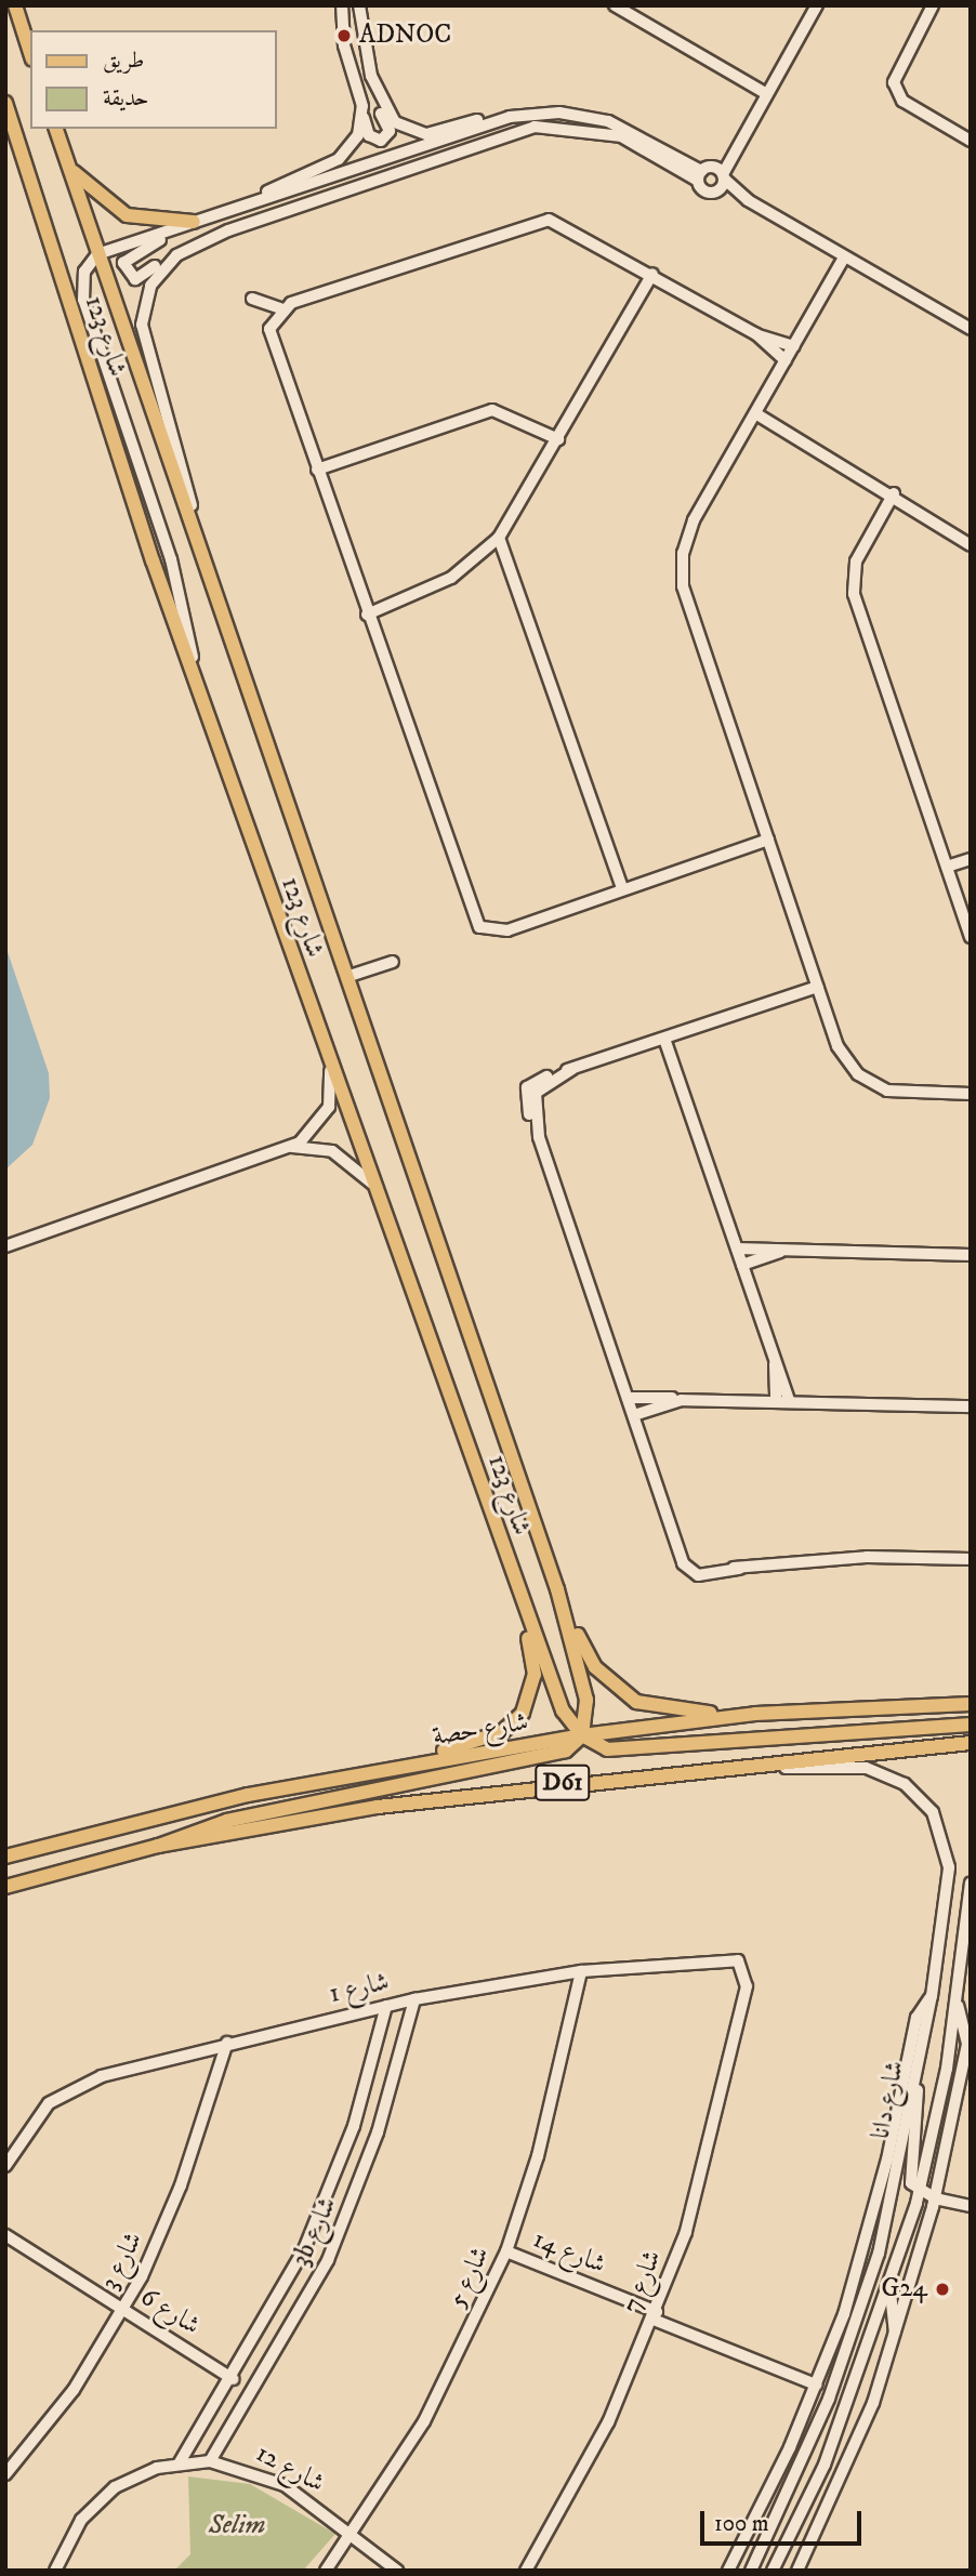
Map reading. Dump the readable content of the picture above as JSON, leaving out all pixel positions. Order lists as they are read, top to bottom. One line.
{"streets":{"main road":["شارع 123","شارع حصة","D61"],"street":["شارع 1","شارع دانا","3b شارع","شارع 14","شارع 3","شارع 5","شارع 7","شارع 6","شارع 12"]},"crossings":[["شارع 123","شارع حصة"],["D61","شارع دانا"],["شارع 1","3b شارع"],["شارع 1","شارع 3"],["شارع 1","شارع 5"],["شارع 1","شارع 7"],["3b شارع","شارع 6"],["3b شارع","شارع 12"],["شارع 14","شارع 5"],["شارع 14","شارع 7"],["شارع 3","شارع 6"],["شارع 5","شارع 12"]],"parks":["Selim"],"places":["ADNOC","G24"],"legend":["طريق","حديقة"],"scale_bar":"100 m"}
